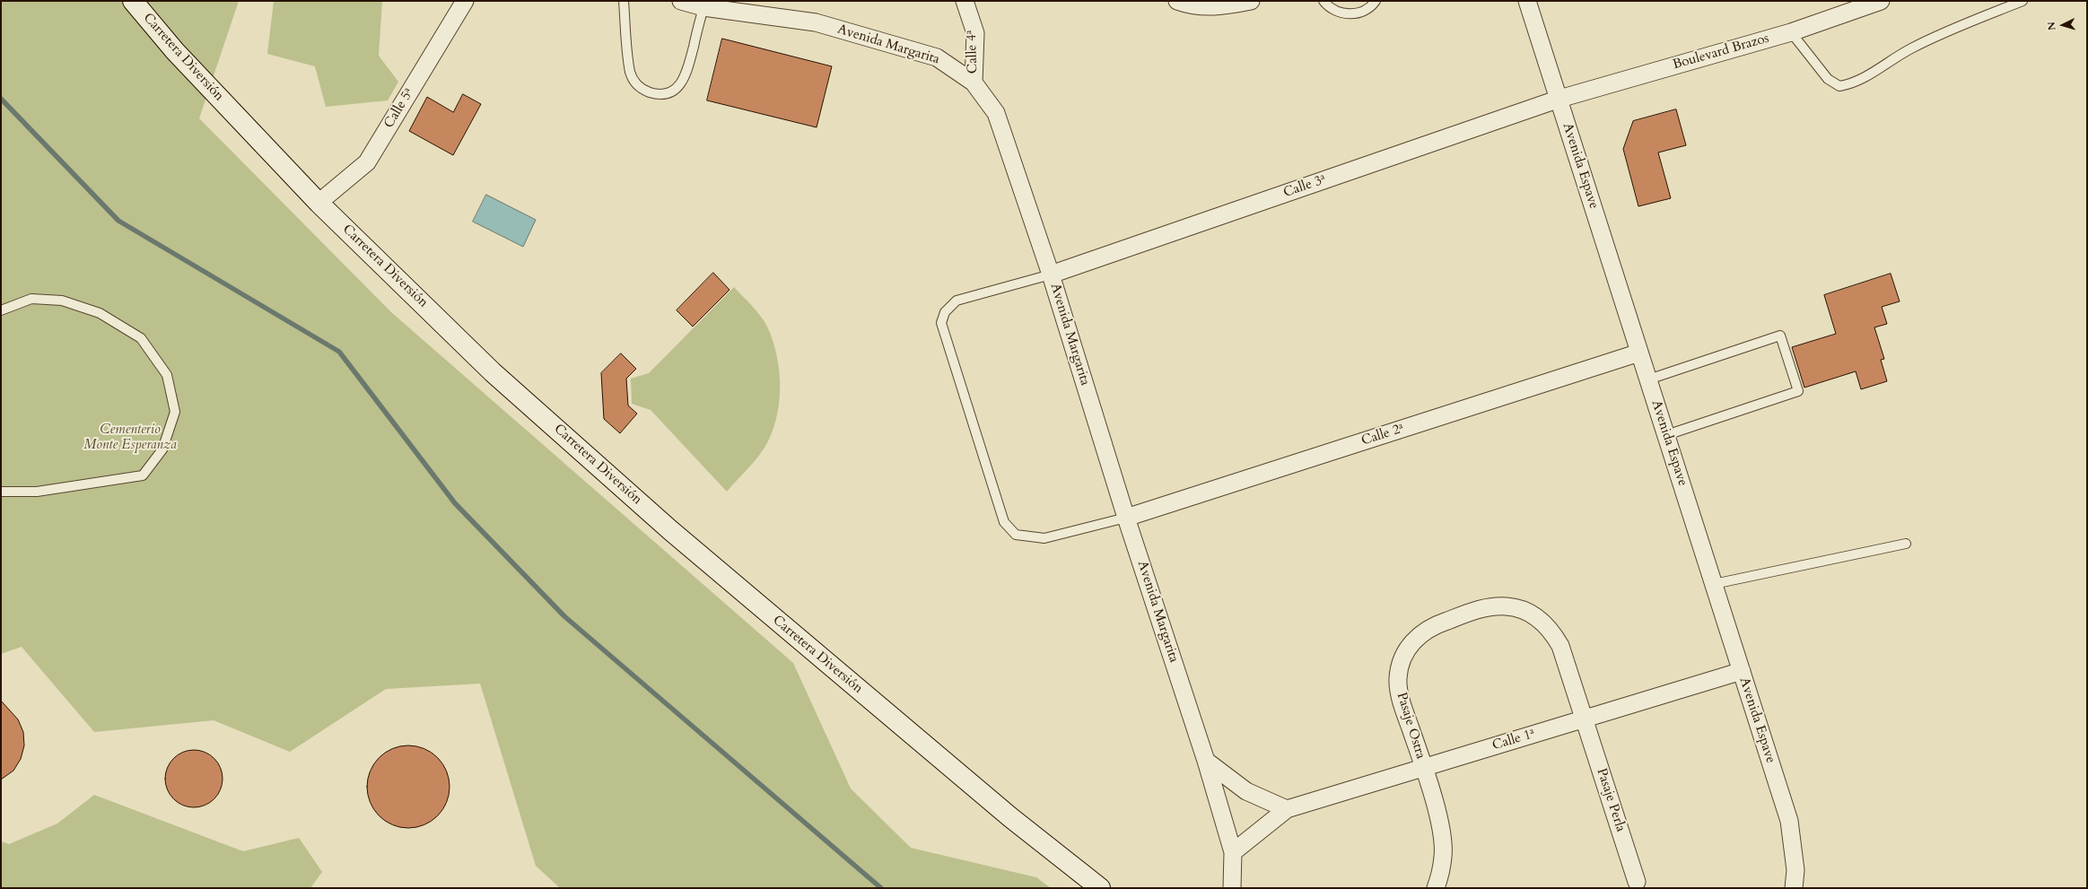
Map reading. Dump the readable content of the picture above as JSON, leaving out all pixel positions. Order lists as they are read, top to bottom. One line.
{"streets":{"main road":["Carretera Diversión"],"street":["Avenida Margarita","Calle 4ª","Boulevard Brazos","Calle 5ª","Avenida Espave","Calle 3ª","Calle 2ª","Pasaje Ostra","Calle 1ª","Pasaje Perla"]},"crossings":[["Avenida Margarita","Calle 4ª"],["Avenida Margarita","Calle 3ª"],["Avenida Margarita","Calle 2ª"],["Boulevard Brazos","Avenida Espave"],["Boulevard Brazos","Calle 3ª"],["Carretera Diversión","Calle 5ª"],["Avenida Espave","Calle 3ª"],["Avenida Espave","Calle 2ª"],["Avenida Espave","Calle 1ª"],["Pasaje Ostra","Calle 1ª"],["Pasaje Ostra","Pasaje Perla"],["Calle 1ª","Pasaje Perla"]],"parks":["Cementerio Monte Esperanza"],"north":"left"}
